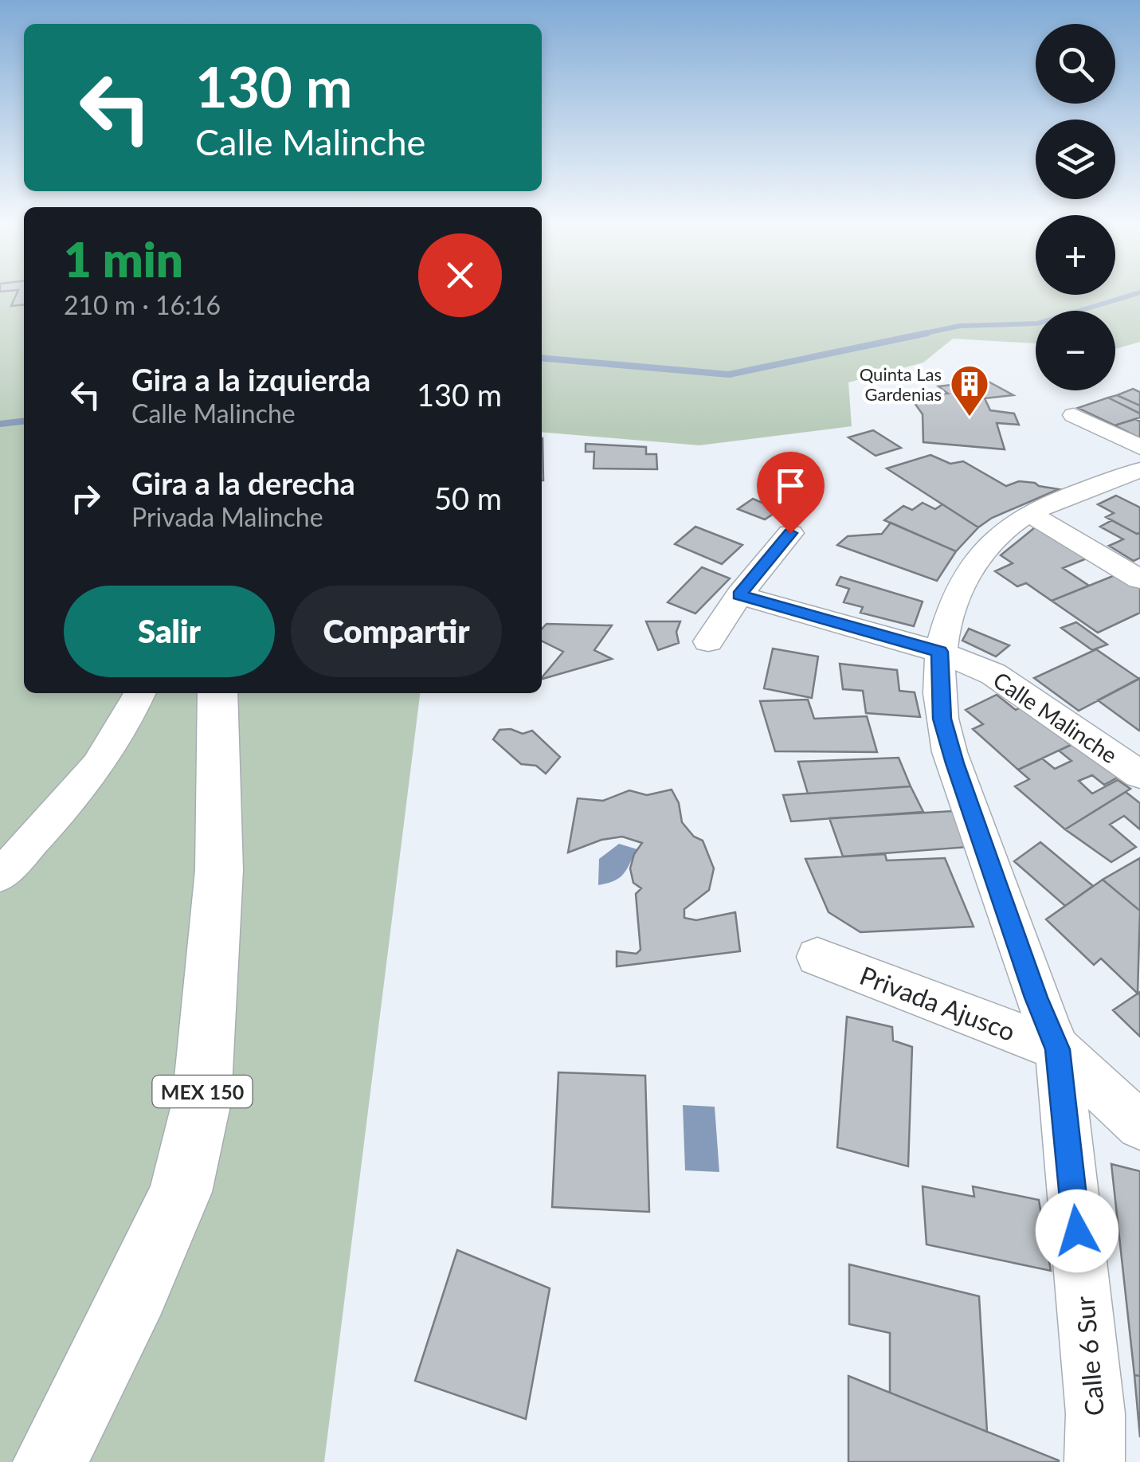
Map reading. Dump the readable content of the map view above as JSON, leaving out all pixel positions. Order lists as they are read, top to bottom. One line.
{"streets":{"main road":["MEX 150"],"street":["Calle Malinche","Privada Ajusco","Calle 6 Sur"]},"crossings":[["Calle Malinche","Calle 6 Sur"],["Privada Ajusco","Calle 6 Sur"]],"places":{"building":["Quinta Las Gardenias"]},"page":{"map_buttons":["+","−"],"turn":["130 m","Calle Malinche"],"heading":["1 min","210 m · 16:16"],"list":[{"name":"Gira a la izquierda","note":"Calle Malinche","value":"130 m"},{"name":"Gira a la derecha","note":"Privada Malinche","value":"50 m"}],"buttons":["Salir","Compartir"]}}
